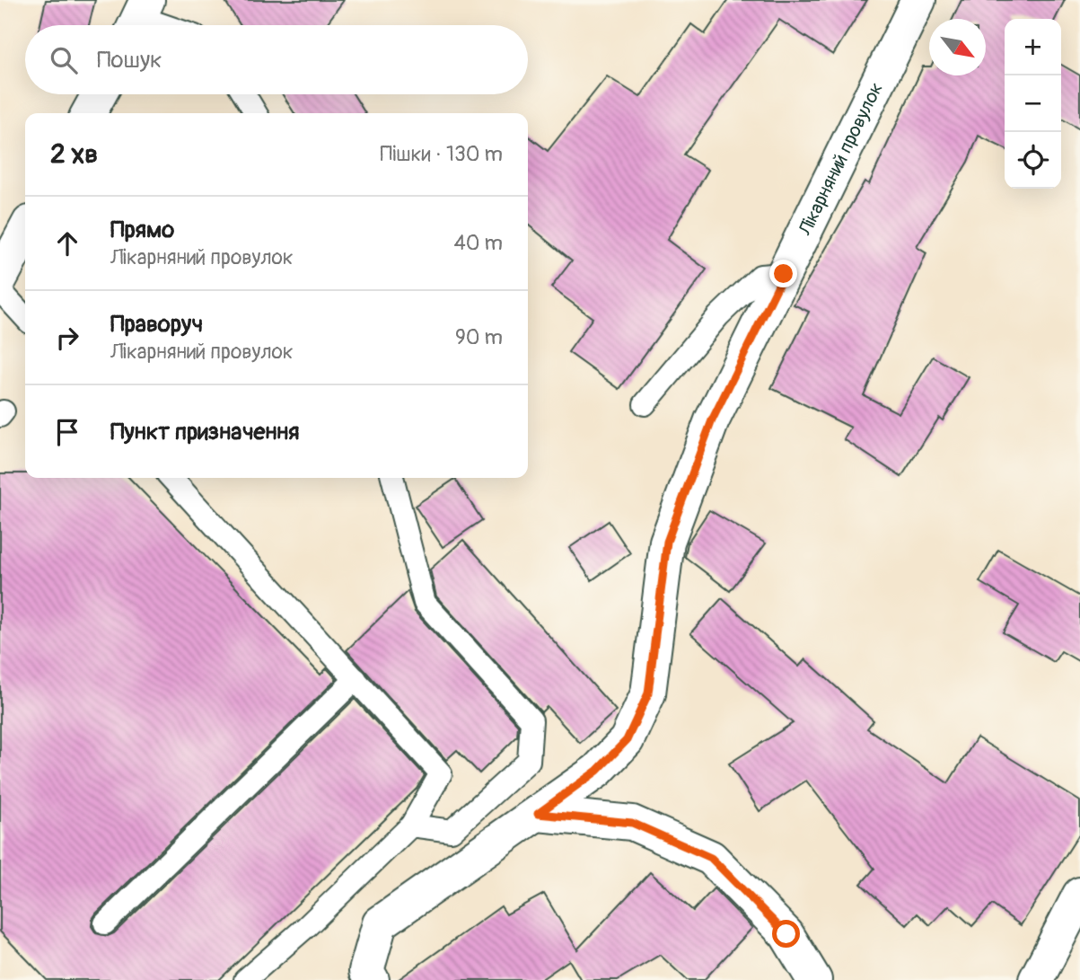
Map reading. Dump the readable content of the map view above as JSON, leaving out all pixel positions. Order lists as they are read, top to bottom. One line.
{"streets":{"street":["Лікарняний провулок"]},"north":"bottom right","page":{"map_buttons":["+","−"],"search":"Пошук","heading":["2 хв","Пішки · 130 m"],"list":[["Прямо","Лікарняний провулок","40 m"],["Праворуч","Лікарняний провулок","90 m"],"Пункт призначення"]}}
